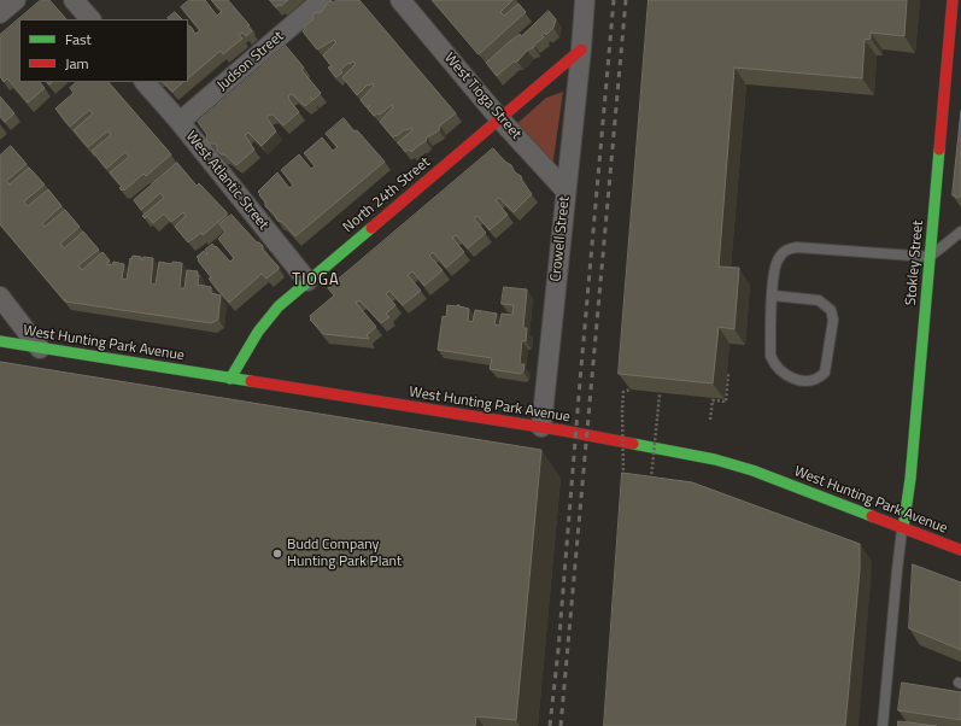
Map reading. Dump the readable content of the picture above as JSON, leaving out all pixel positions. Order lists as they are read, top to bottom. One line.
{"streets":{"street":["Judson Street","West Tioga Street","West Atlantic Street","North 24th Street","Crowell Street","Stokley Street","West Hunting Park Avenue"]},"crossings":[["Judson Street","West Atlantic Street"],["West Tioga Street","North 24th Street"],["West Tioga Street","Crowell Street"],["West Atlantic Street","North 24th Street"],["North 24th Street","Crowell Street"],["North 24th Street","West Hunting Park Avenue"],["Crowell Street","West Hunting Park Avenue"],["Stokley Street","West Hunting Park Avenue"]],"districts":["TIOGA"],"places":["Budd Company Hunting Park Plant"],"legend":["Fast","Jam"]}
